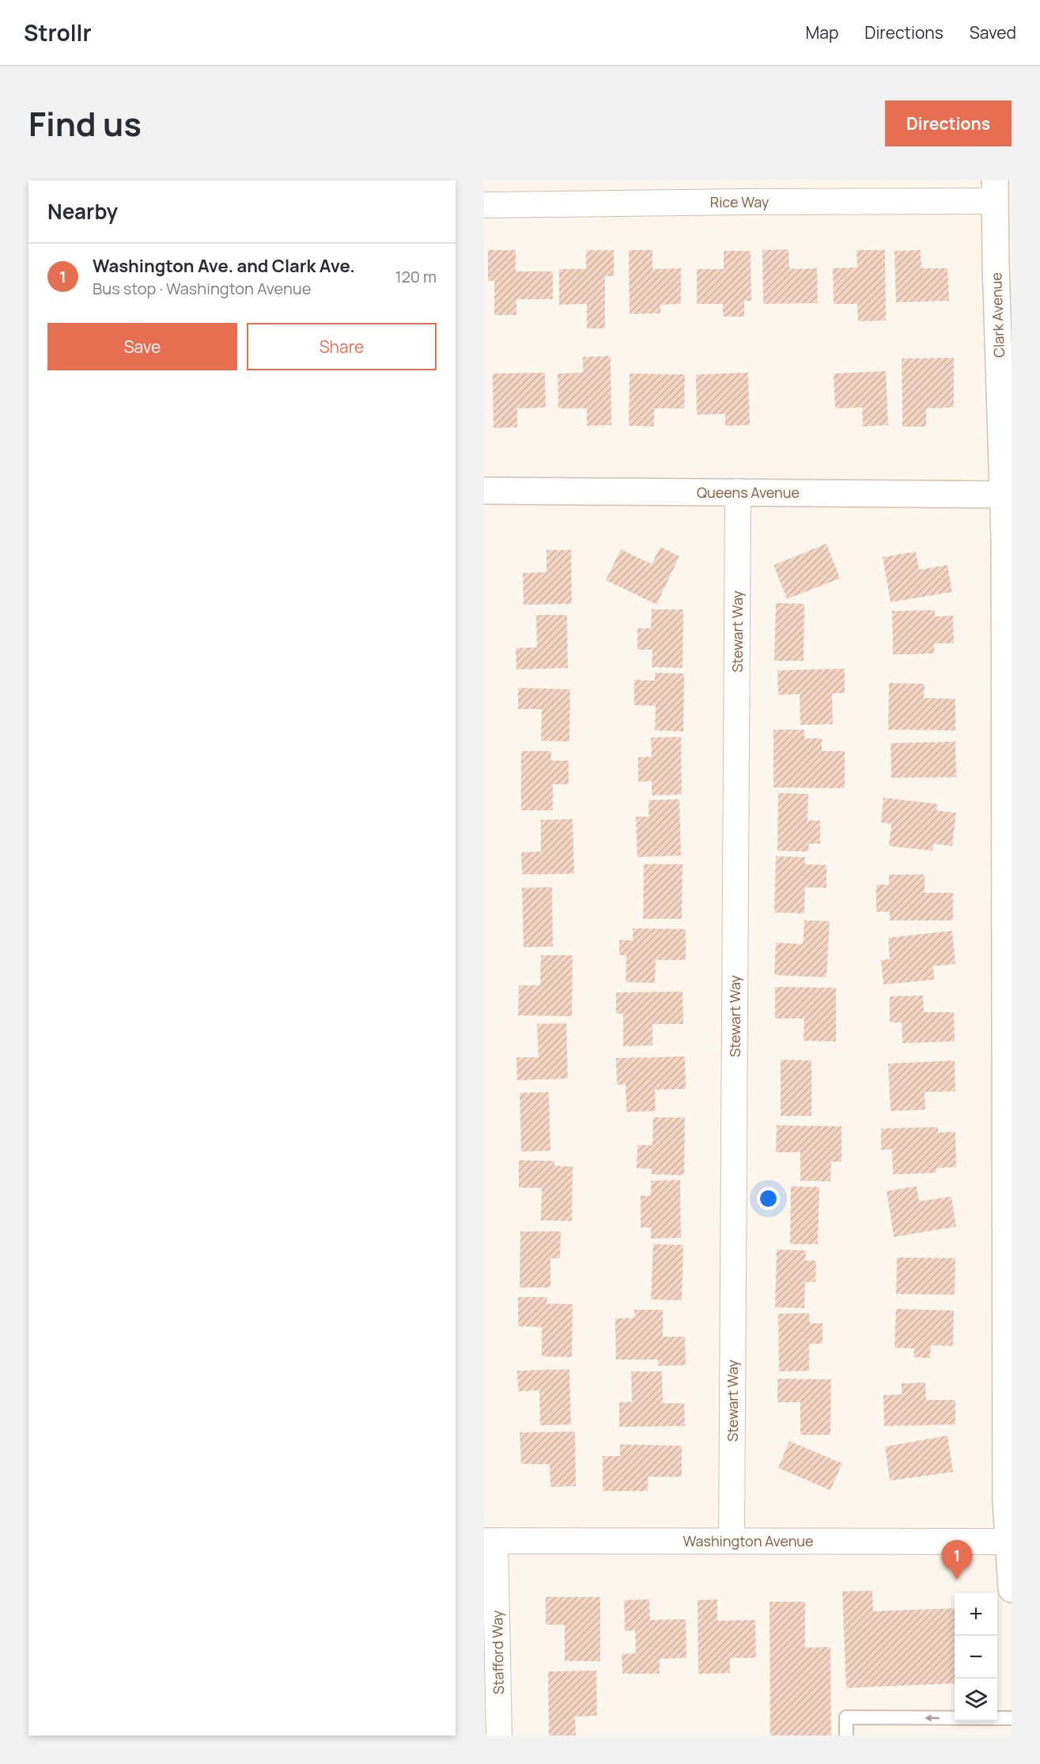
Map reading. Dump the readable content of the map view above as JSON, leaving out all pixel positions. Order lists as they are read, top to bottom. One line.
{"streets":{"street":["Rice Way","Clark Avenue","Queens Avenue","Stewart Way","Washington Avenue","Stafford Way"]},"crossings":[["Rice Way","Clark Avenue"],["Clark Avenue","Queens Avenue"],["Clark Avenue","Washington Avenue"],["Queens Avenue","Stewart Way"],["Stewart Way","Washington Avenue"],["Washington Avenue","Stafford Way"]],"page":{"header":"Strollr","nav":["Map","Directions","Saved"],"title":"Find us","buttons":["Directions",["Save","Share"]],"heading":"Nearby","list":[{"mark":"1","name":"Washington Ave. and Clark Ave.","note":"Bus stop · Washington Avenue","value":"120 m"}],"pins":"1","map_buttons":["+","−"]}}
